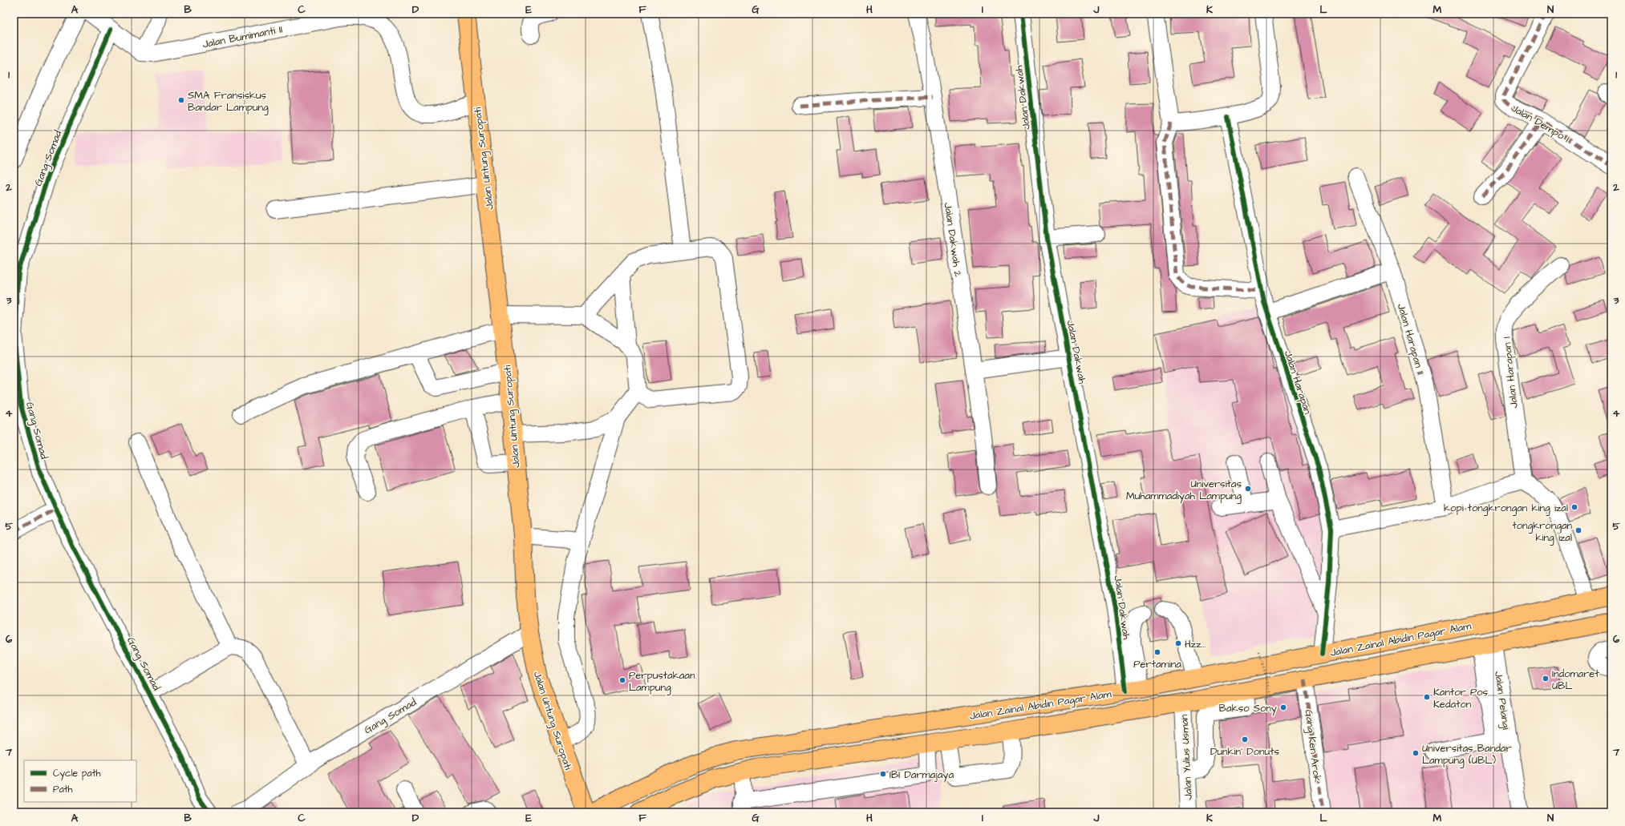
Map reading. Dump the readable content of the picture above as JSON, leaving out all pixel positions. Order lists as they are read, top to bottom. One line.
{"streets":{"main road":["Jalan Untung Suropati","Jalan Zainal Abidin Pagar Alam"],"street":["Jalan Bumimanti II","Jalan Dakwah","Jalan Dempo I","Gang Somad","Jalan Dakwah 2","Jalan Harapan II","Jalan Harapan I","Jalan Harapan","Jalan Pelangi","Gang Ken Arok","Jalan Yulius Usman"]},"crossings":[["Jalan Bumimanti II","Jalan Untung Suropati"],["Jalan Dakwah","Jalan Zainal Abidin Pagar Alam"],["Gang Somad","Jalan Untung Suropati"],["Jalan Harapan","Jalan Zainal Abidin Pagar Alam"],["Jalan Zainal Abidin Pagar Alam","Jalan Pelangi"],["Jalan Zainal Abidin Pagar Alam","Gang Ken Arok"],["Jalan Zainal Abidin Pagar Alam","Jalan Yulius Usman"]],"places":["SMA Fransiskus Bandar Lampung","Universitas Muhammadiyah Lampung","kopi tongkrongan king izal","tongkrongan king izal","Hzz...","Pertamina","Indomaret UBL","Perpustakaan Lampung","Kantor Pos Kedaton","Bakso Sony","Dunkin' Donuts","Universitas Bandar Lampung (UBL)","IBI Darmajaya"],"legend":["Cycle path","Path"],"grid":{"columns":["A","B","C","D","E","F","G","H","I","J","K","L","M","N"],"rows":["1","2","3","4","5","6","7"]}}
